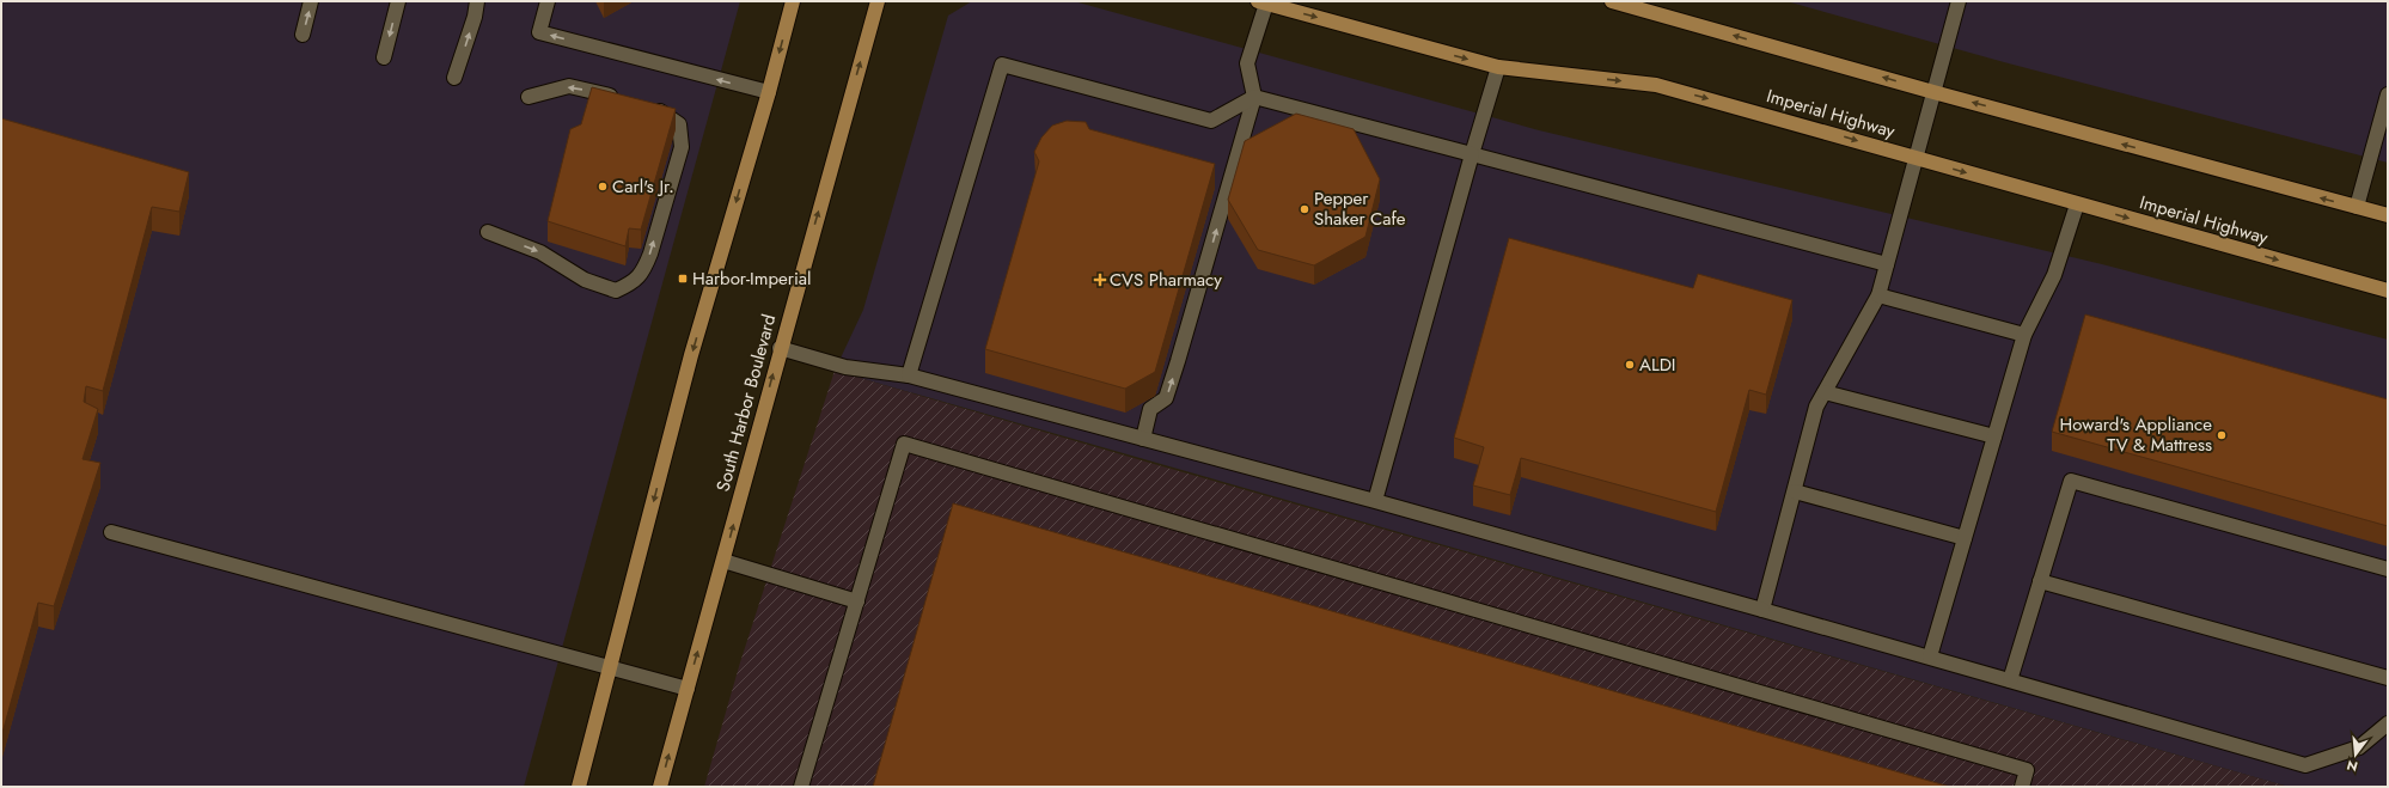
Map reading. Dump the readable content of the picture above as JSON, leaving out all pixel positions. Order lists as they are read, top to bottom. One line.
{"streets":{"main road":["Imperial Highway","South Harbor Boulevard"]},"places":{"other":["Carl's Jr.","Pepper Shaker Cafe","ALDI","Howard's Appliance TV & Mattress"],"transit":["Harbor-Imperial"],"health":["CVS Pharmacy"]},"north":"bottom"}
